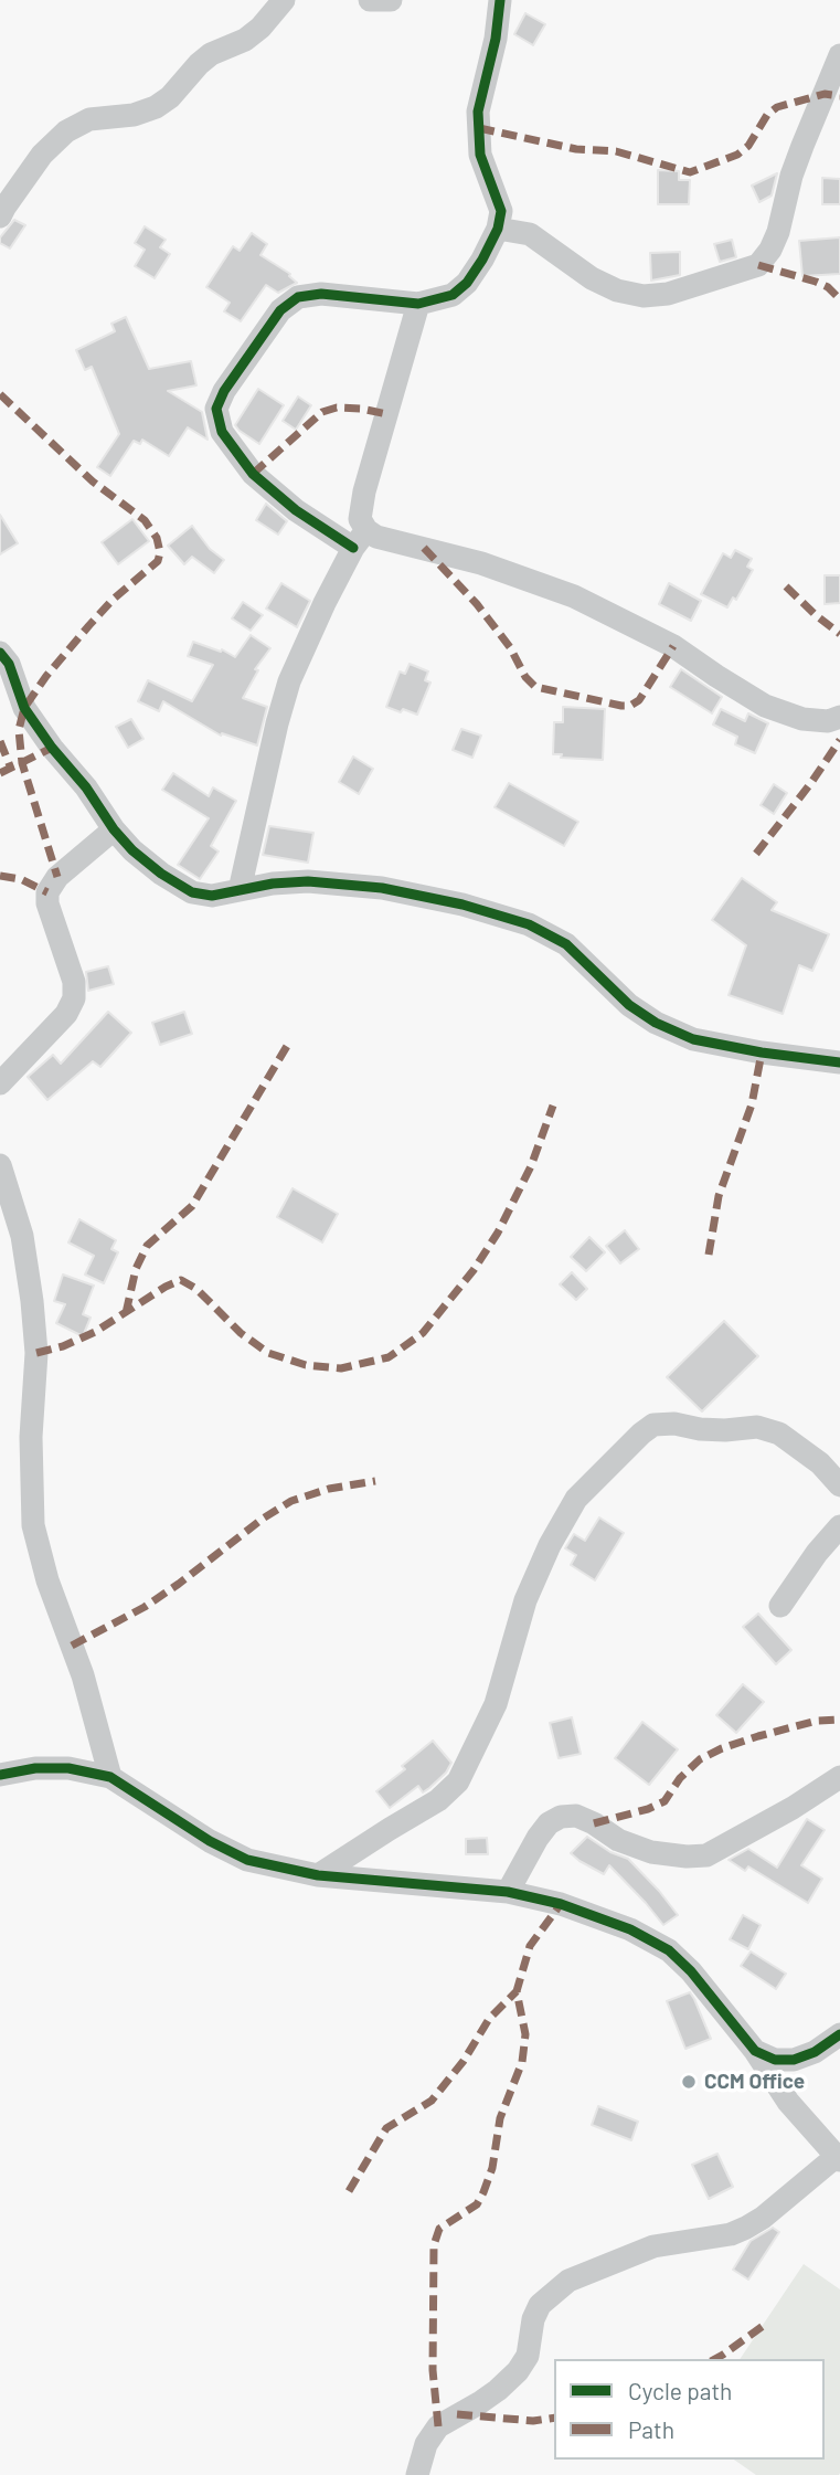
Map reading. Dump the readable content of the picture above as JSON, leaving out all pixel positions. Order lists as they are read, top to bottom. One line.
{"places":["CCM Office"],"legend":["Cycle path","Path"]}
